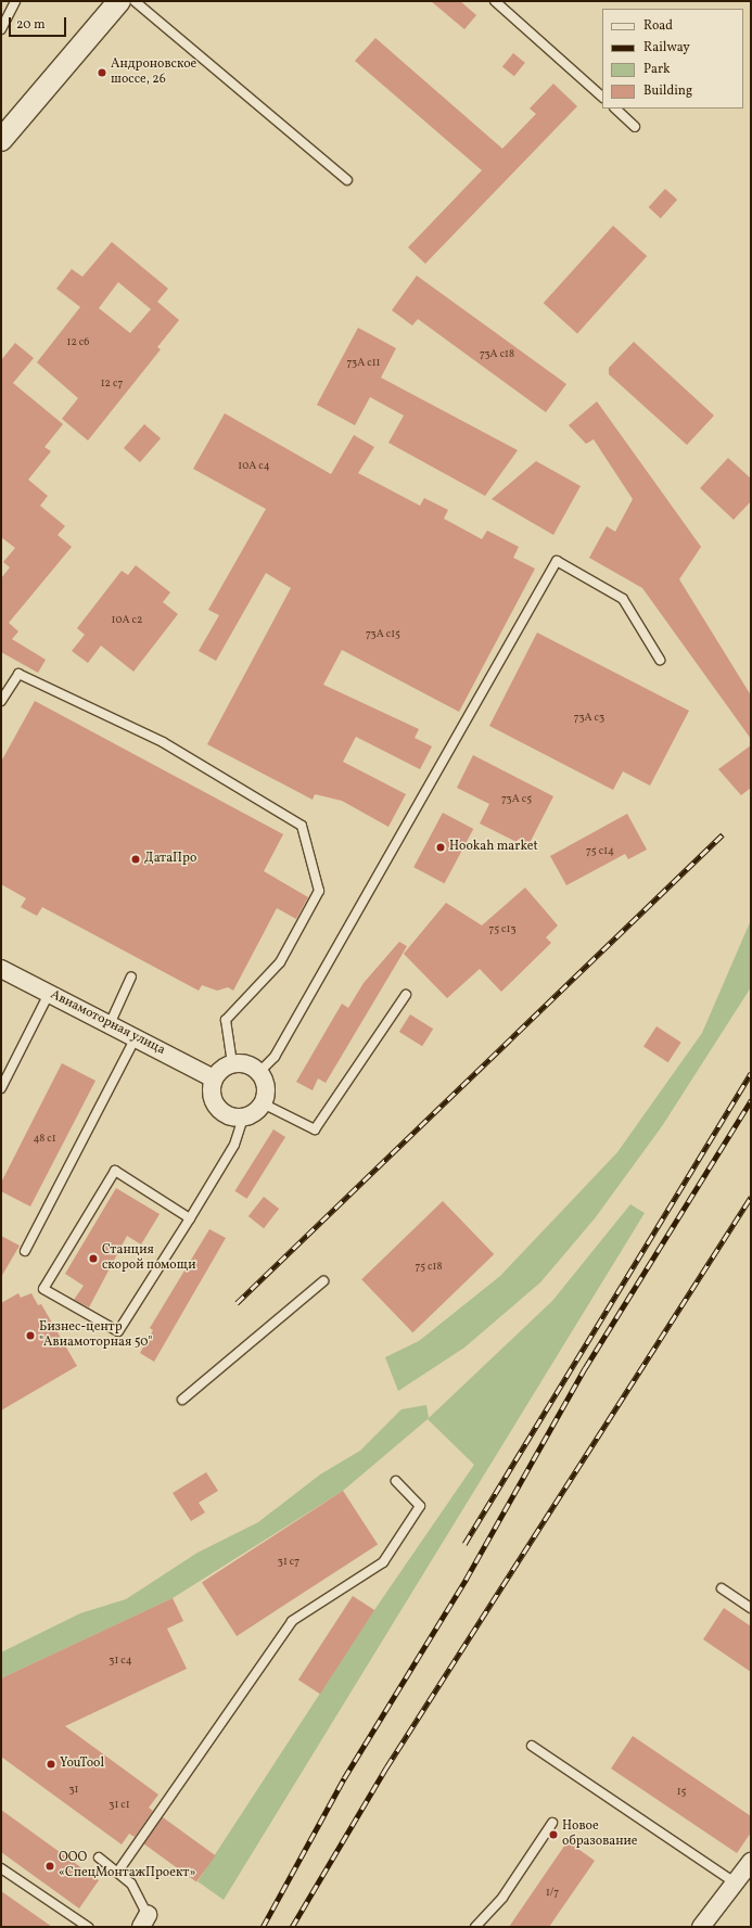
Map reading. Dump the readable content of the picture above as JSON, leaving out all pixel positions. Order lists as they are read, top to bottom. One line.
{"streets":{"street":["Авиамоторная улица"]},"places":["Андроновское шоссе, 26","Hookah market","ДатаПро","Станция скорой помощи","Бизнес-центр \"Авиамоторная 50\"","YouTool","Новое образование","ООО «СпецМонтажПроект»"],"house_numbers":["12 с6","73А с18","73А с11","12 с7","10А с4","10А с2","73А с15","73А с3","73А с5","75 с14","75 с13","48 с1","75 с18","31 с7","31 с4","31","15","31 с1","1/7"],"legend":["Road","Railway","Park","Building"],"scale_bar":"20 m"}
